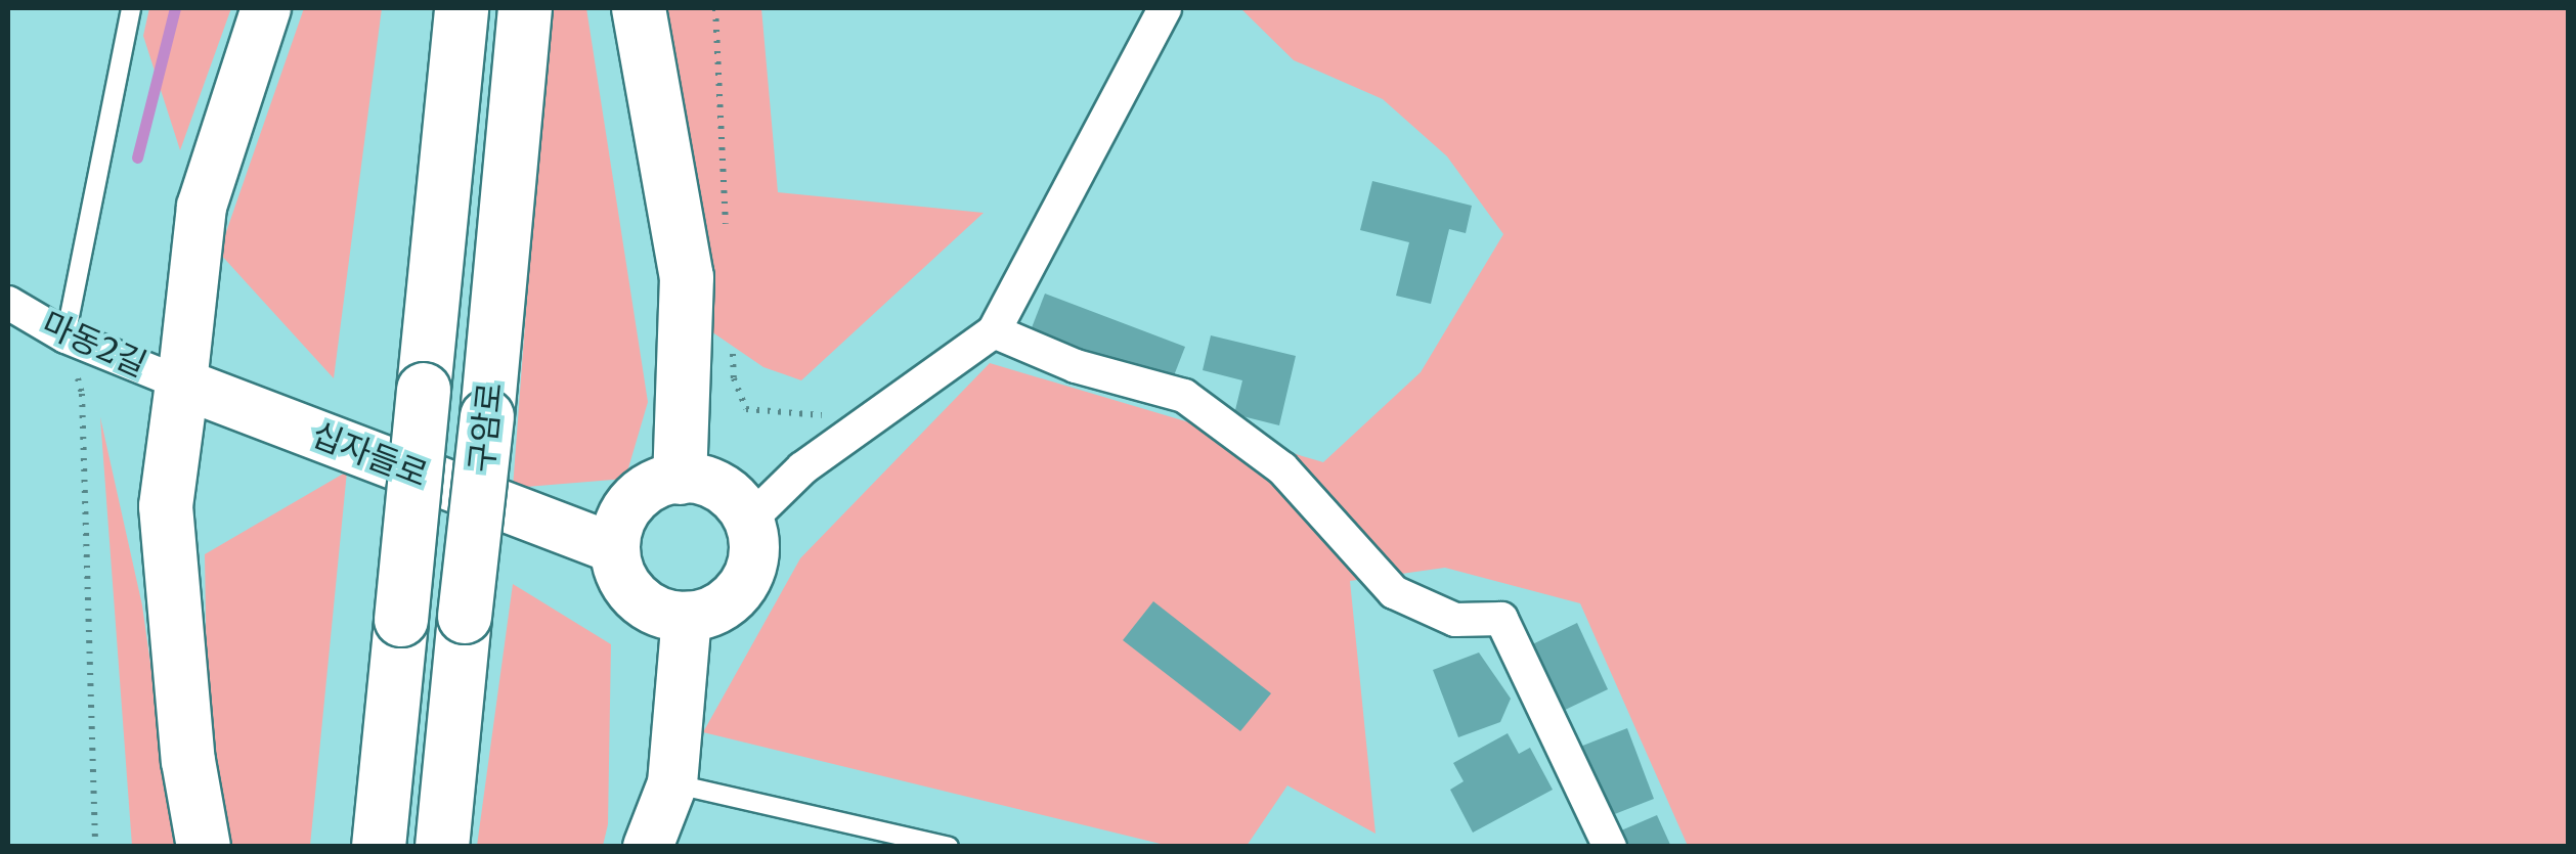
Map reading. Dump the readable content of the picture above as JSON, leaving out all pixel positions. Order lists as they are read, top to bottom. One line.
{"streets":{"main road":["구암로"],"street":["마동2길","십자들로"]},"crossings":[["마동2길","십자들로"]]}
